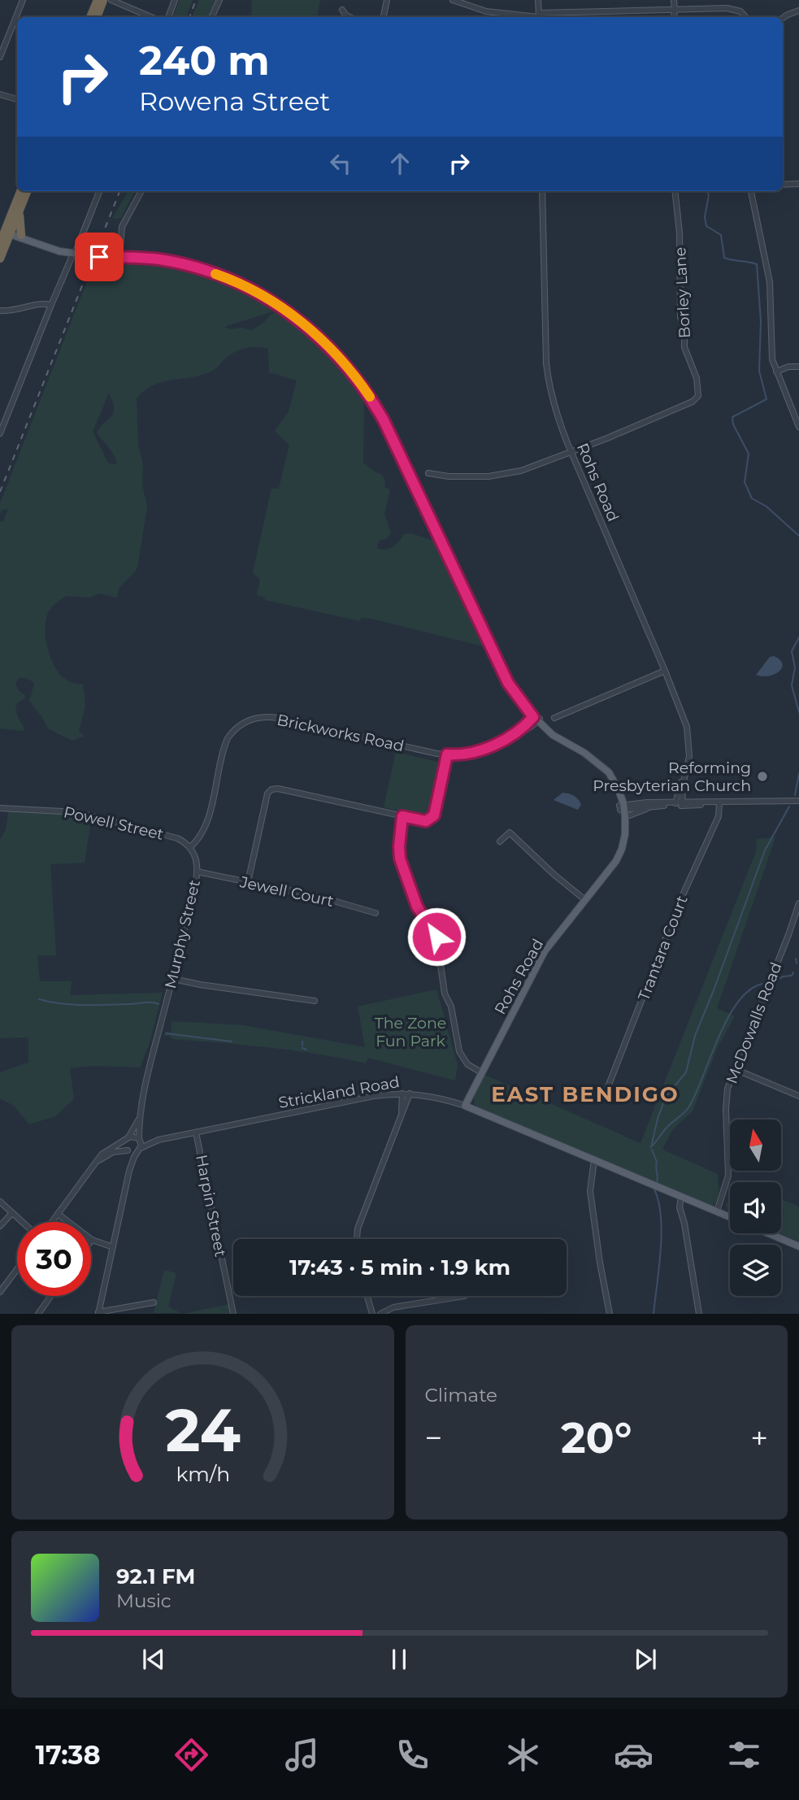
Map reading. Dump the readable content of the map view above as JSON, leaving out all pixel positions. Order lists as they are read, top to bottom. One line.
{"streets":{"main road":["Rohs Road","Strickland Road"],"street":["Borley Lane","Brickworks Road","Powell Street","Jewell Court","Murphy Street","Trantara Court","McDowalls Road","Harpin Street"]},"crossings":[["Borley Lane","Rohs Road"],["Rohs Road","Strickland Road"],["Brickworks Road","Powell Street"],["Brickworks Road","Murphy Street"],["Powell Street","Murphy Street"],["Jewell Court","Murphy Street"],["Murphy Street","Strickland Road"],["McDowalls Road","Strickland Road"],["Strickland Road","Harpin Street"]],"districts":["EAST BENDIGO"],"parks":["The Zone Fun Park"],"places":["Reforming Presbyterian Church"],"north":"top","page":{"turn":["240 m","Rowena Street"],"limit":"30","trip":"17:43 · 5 min · 1.9 km","tile":"Climate","heat":["−","20°","+"],"song":["92.1 FM","Music"],"tabs":"17:38","gauge":["24","km/h"]}}
